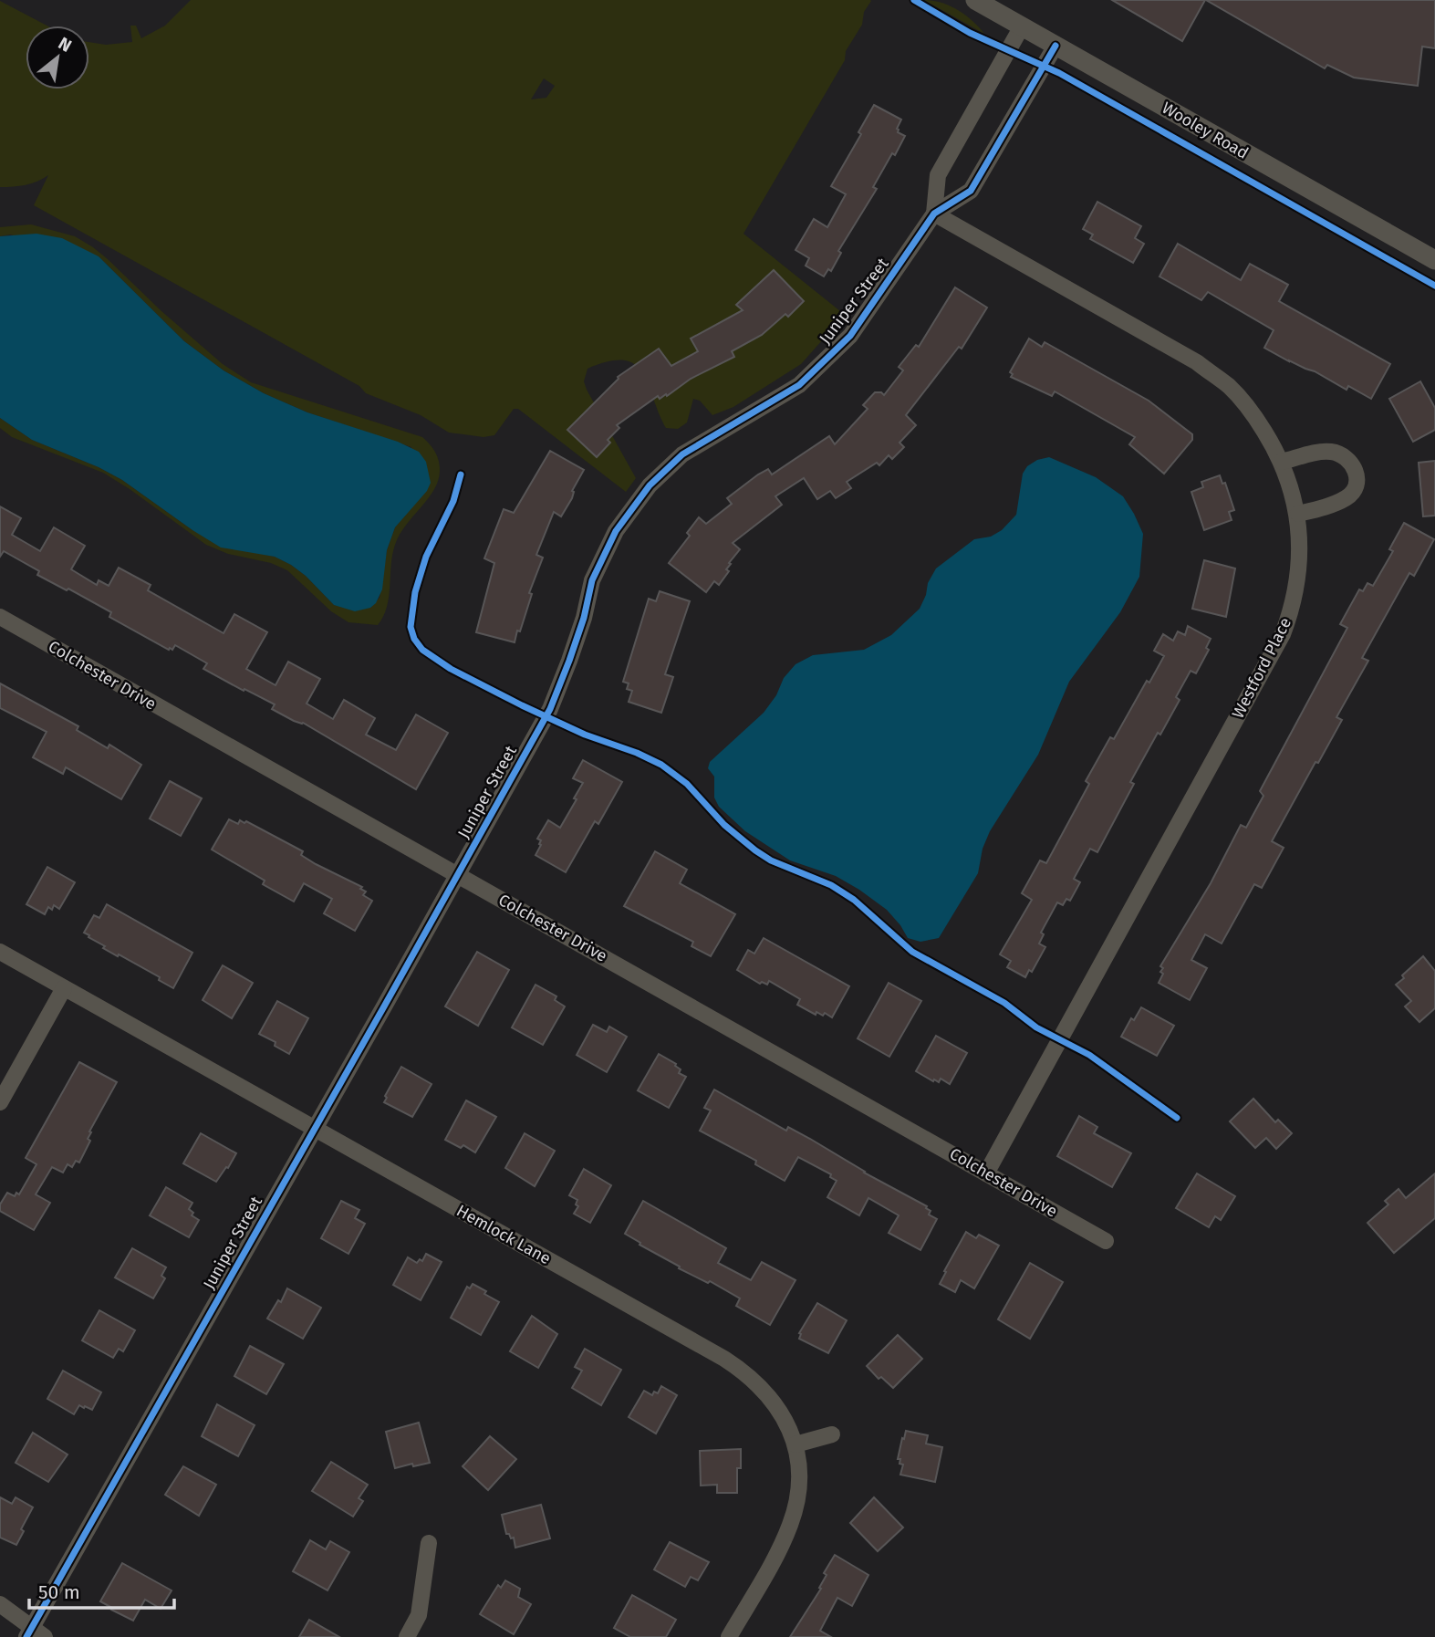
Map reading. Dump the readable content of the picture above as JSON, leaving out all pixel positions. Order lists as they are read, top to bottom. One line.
{"streets":{"street":["Wooley Road","Juniper Street","Westford Place","Colchester Drive","Hemlock Lane"]},"crossings":[["Wooley Road","Juniper Street"],["Juniper Street","Westford Place"],["Juniper Street","Colchester Drive"],["Juniper Street","Hemlock Lane"],["Westford Place","Colchester Drive"]],"scale_bar":"50 m","north":"top right"}
